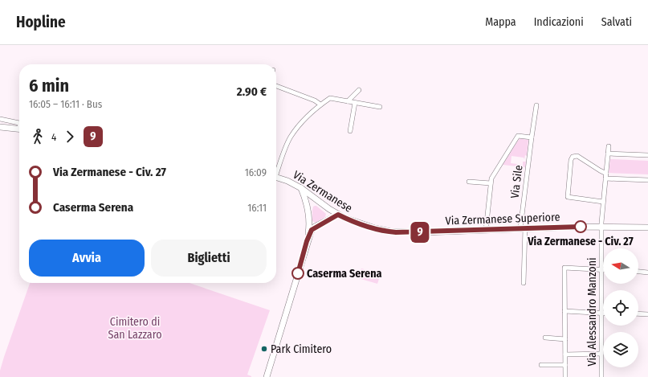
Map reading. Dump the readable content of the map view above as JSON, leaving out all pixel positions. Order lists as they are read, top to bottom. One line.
{"streets":{"street":["Via Sile","Via Zermanese","Via Zermanese Superiore","Via Alessandro Manzoni"]},"crossings":[["Via Sile","Via Zermanese Superiore"],["Via Zermanese","Via Zermanese Superiore"],["Via Zermanese Superiore","Via Alessandro Manzoni"]],"parks":["Cimitero di San Lazzaro"],"places":["Via Zermanese - Civ. 27","Caserma Serena","Park Cimitero"],"lines":["bus line 9"],"north":"left","page":{"header":"Hopline","nav":["Mappa","Indicazioni","Salvati"],"on_map":"9","heading":["6 min","16:05 – 16:11 · Bus","2.90 €"],"legs":["4","9"],"list":[{"name":"Via Zermanese - Civ. 27","value":"16:09"},{"name":"Caserma Serena","value":"16:11"}],"buttons":["Avvia","Biglietti"]}}
